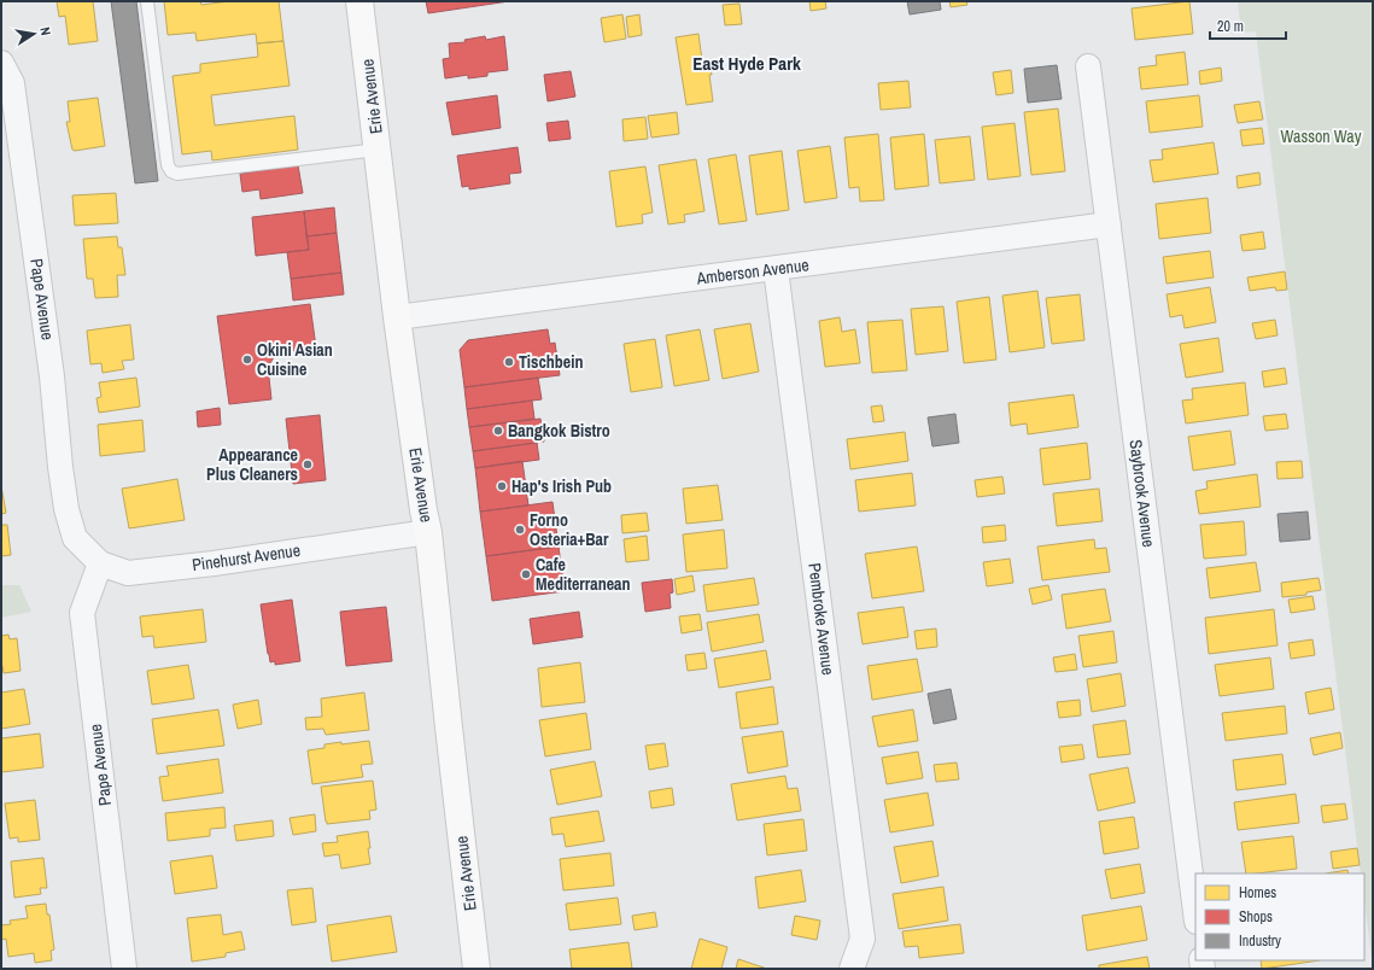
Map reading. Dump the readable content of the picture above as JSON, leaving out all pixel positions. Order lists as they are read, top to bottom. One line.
{"streets":{"street":["Erie Avenue","Amberson Avenue","Pape Avenue","Saybrook Avenue","Pinehurst Avenue","Pembroke Avenue"]},"crossings":[["Erie Avenue","Amberson Avenue"],["Erie Avenue","Pinehurst Avenue"],["Amberson Avenue","Saybrook Avenue"],["Amberson Avenue","Pembroke Avenue"],["Pape Avenue","Pinehurst Avenue"]],"districts":["East Hyde Park"],"parks":["Wasson Way"],"places":["Okini Asian Cuisine","Tischbein","Bangkok Bistro","Appearance Plus Cleaners","Hap's Irish Pub","Forno Osteria+Bar","Cafe Mediterranean"],"legend":["Homes","Shops","Industry"],"scale_bar":"20 m","north":"right"}
